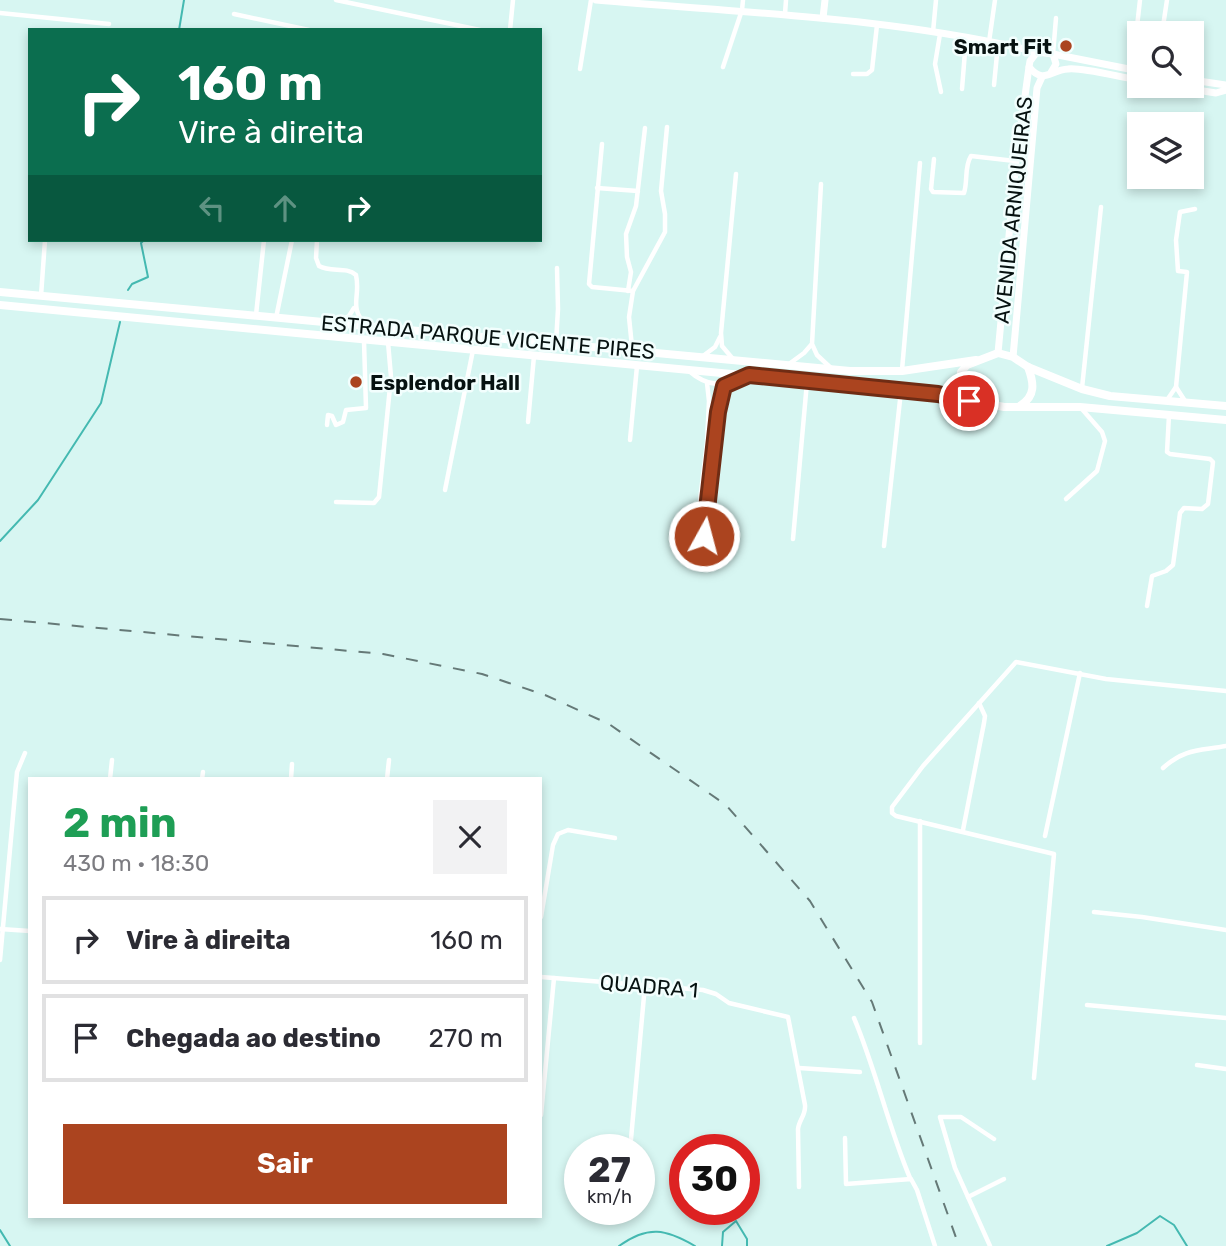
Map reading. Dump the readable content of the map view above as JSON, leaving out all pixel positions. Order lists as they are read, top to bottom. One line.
{"streets":{"main road":["ESTRADA PARQUE VICENTE PIRES"],"street":["AVENIDA ARNIQUEIRAS","QUADRA 1"]},"crossings":[["AVENIDA ARNIQUEIRAS","ESTRADA PARQUE VICENTE PIRES"]],"places":["Smart Fit","Esplendor Hall"],"page":{"turn":["160 m","Vire à direita"],"heading":["2 min","430 m · 18:30"],"list":[{"name":"Vire à direita","value":"160 m"},{"name":"Chegada ao destino","value":"270 m"}],"buttons":"Sair","speed":"27 km/h","limit":"30"}}
